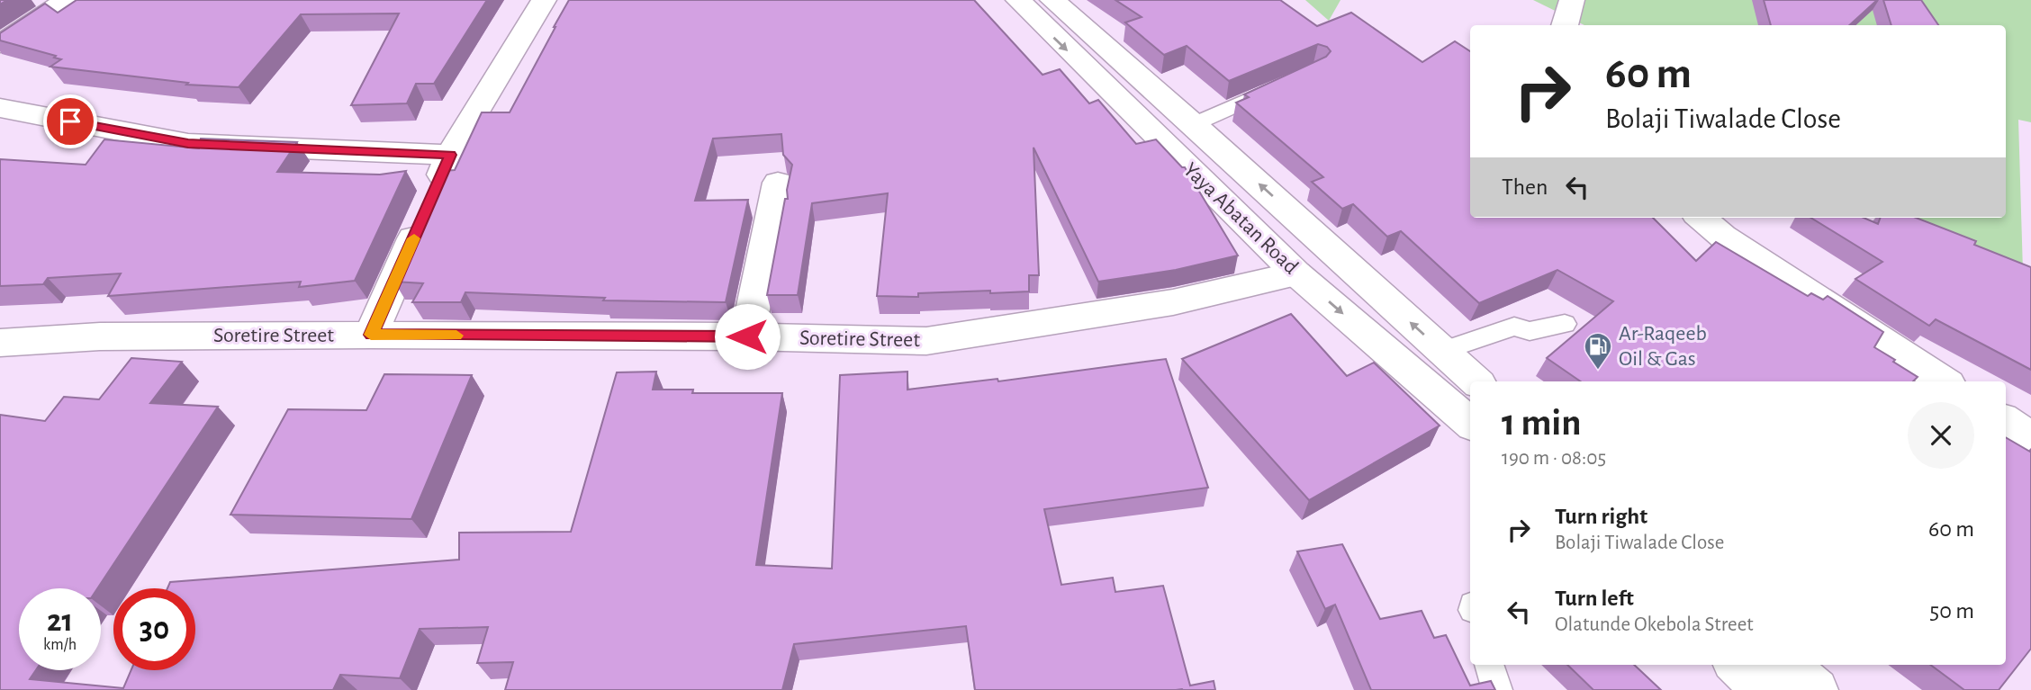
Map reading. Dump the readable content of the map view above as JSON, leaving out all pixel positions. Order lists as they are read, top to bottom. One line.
{"streets":{"street":["Yaya Abatan Road","Soretire Street"]},"crossings":[["Yaya Abatan Road","Soretire Street"]],"places":{"fuel station":["Ar-Raqeeb Oil & Gas"]},"page":{"turn":["60 m","Bolaji Tiwalade Close"],"then":"Then","heading":["1 min","190 m · 08:05"],"list":[{"name":"Turn right","note":"Bolaji Tiwalade Close","value":"60 m"},{"name":"Turn left","note":"Olatunde Okebola Street","value":"50 m"}],"speed":"21 km/h","limit":"30"}}
